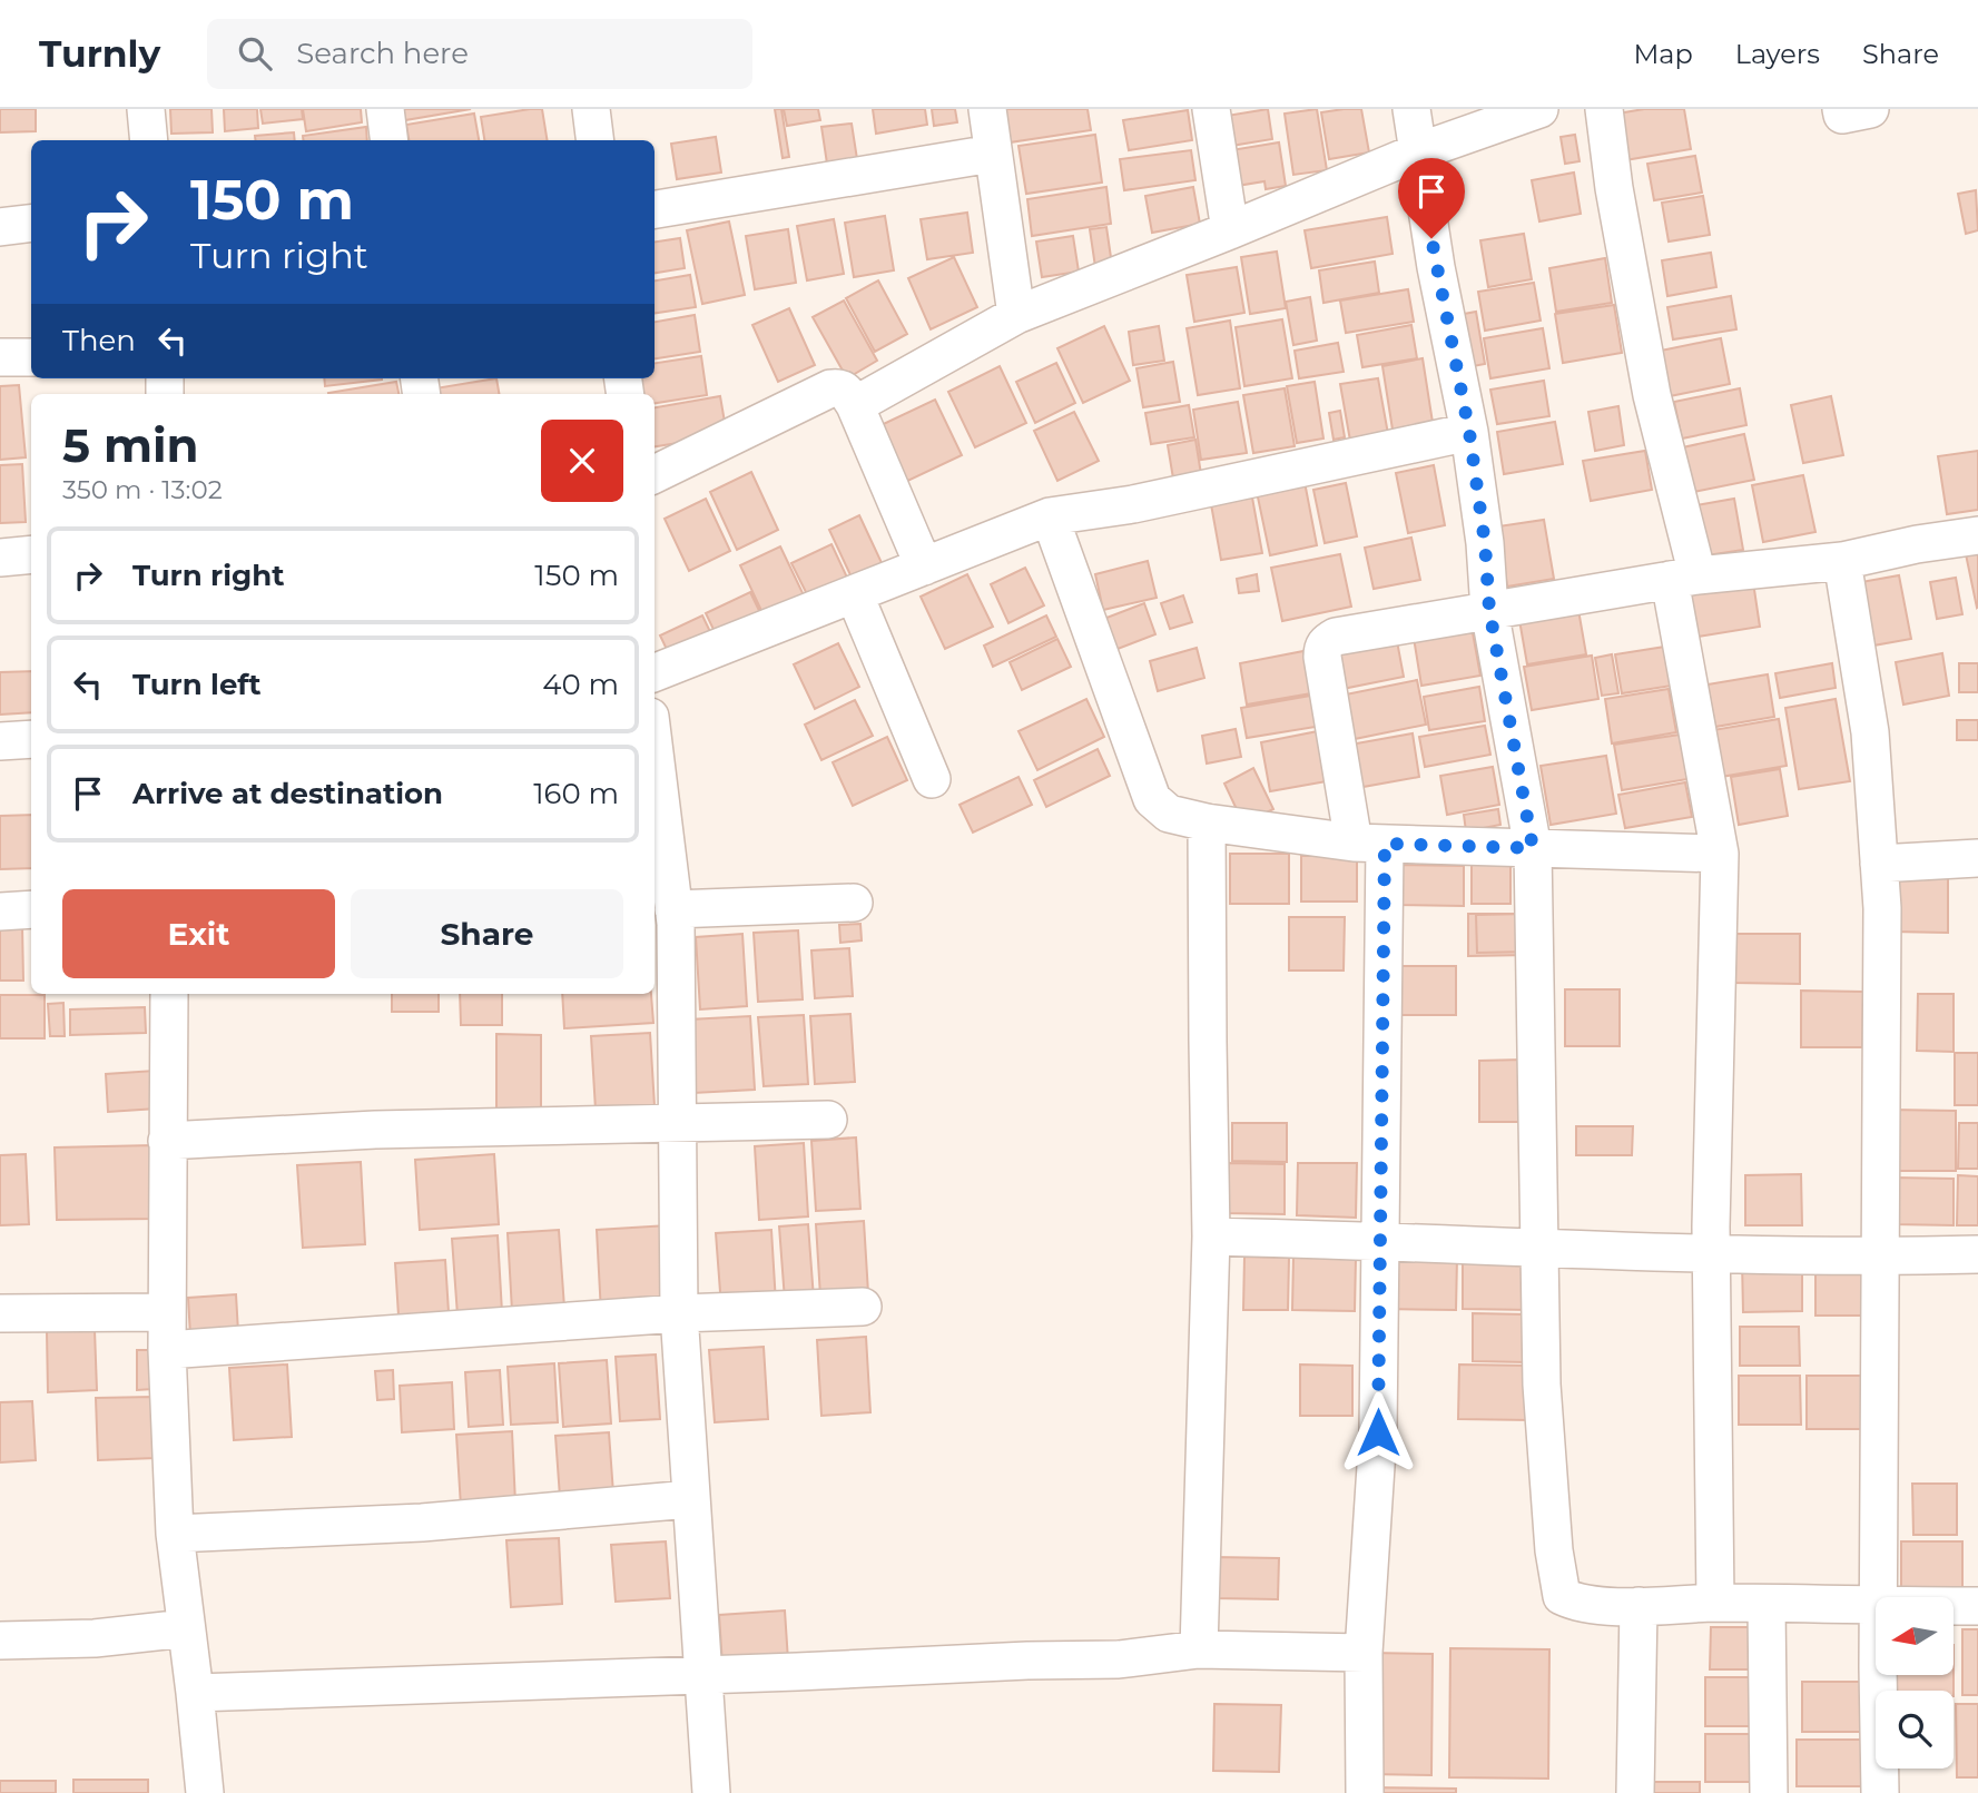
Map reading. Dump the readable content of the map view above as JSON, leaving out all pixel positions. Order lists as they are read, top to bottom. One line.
{"north":"left","page":{"header":"Turnly","search":"Search here","nav":["Map","Layers","Share"],"turn":["150 m","Turn right"],"then":"Then","heading":["5 min","350 m · 13:02"],"list":[{"name":"Turn right","value":"150 m"},{"name":"Turn left","value":"40 m"},{"name":"Arrive at destination","value":"160 m"}],"buttons":["Exit","Share"]}}
